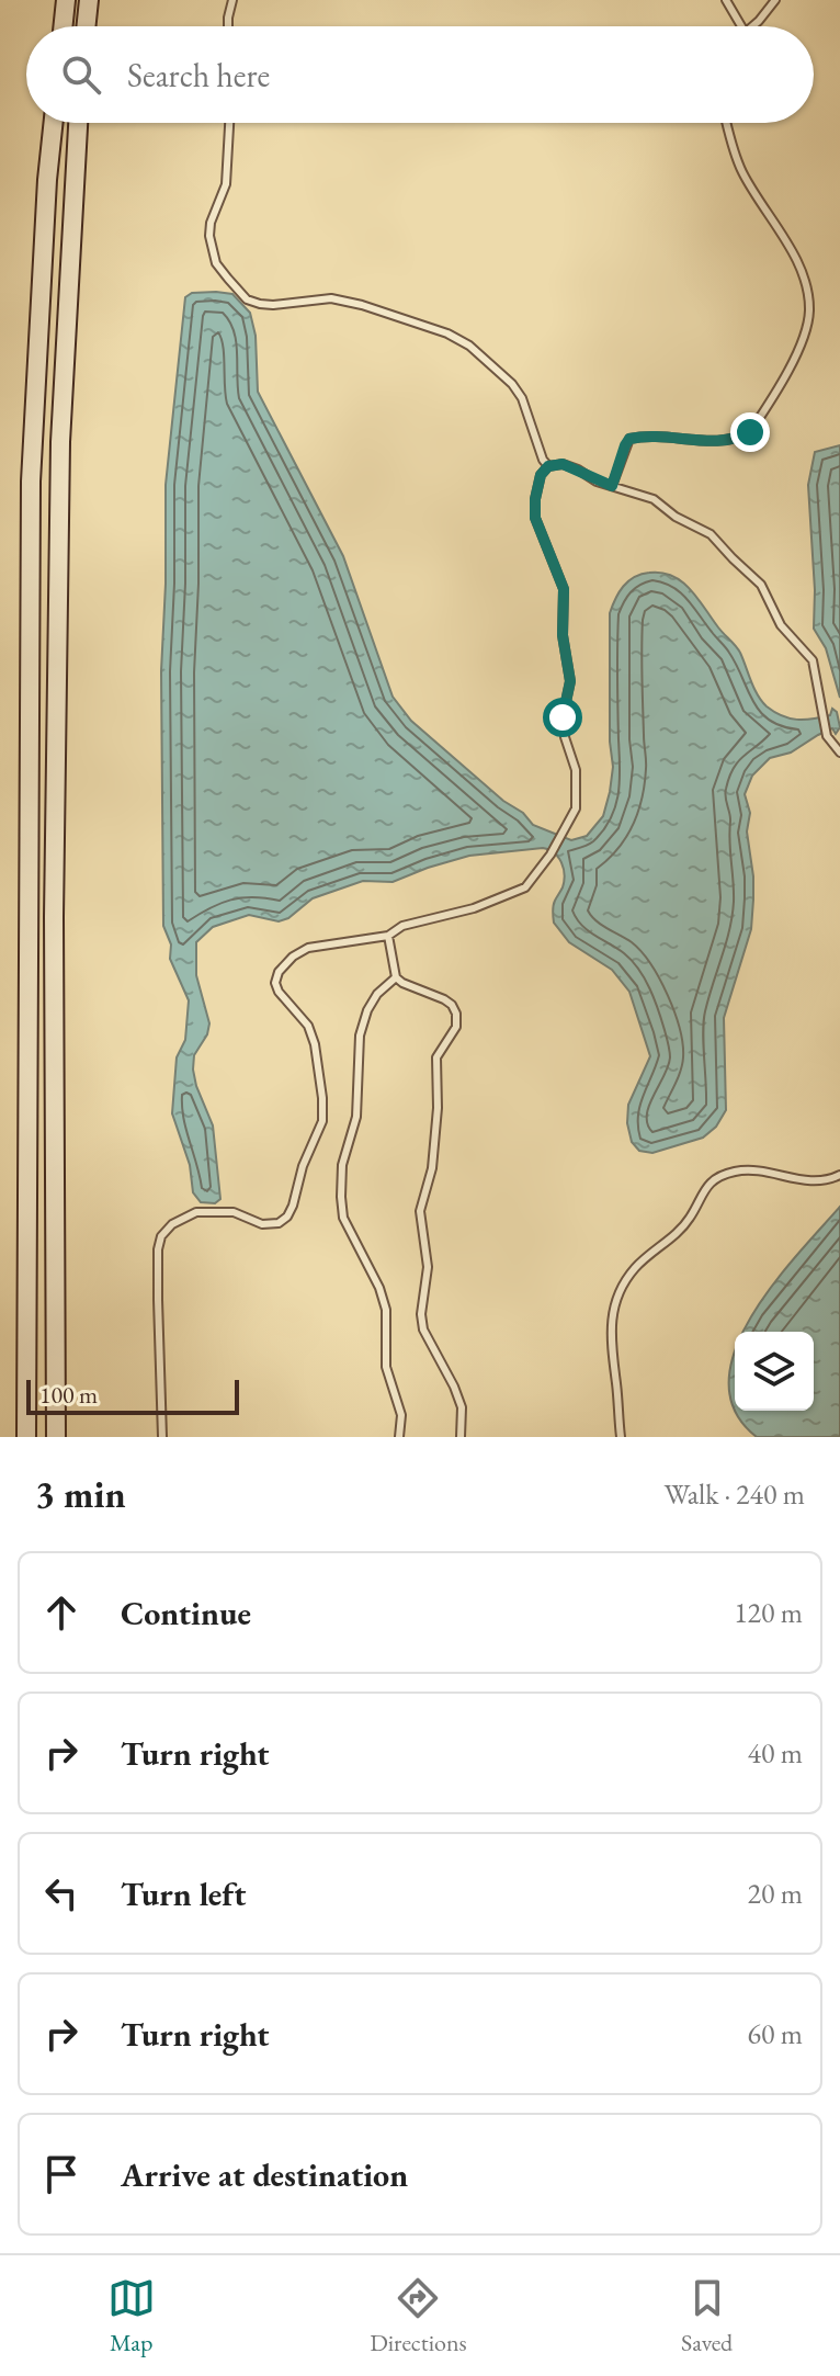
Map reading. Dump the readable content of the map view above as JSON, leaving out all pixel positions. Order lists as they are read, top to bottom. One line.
{"scale_bar":"100 m","page":{"search":"Search here","scale":"100 m","heading":["3 min","Walk · 240 m"],"list":[["Continue","120 m"],["Turn right","40 m"],["Turn left","20 m"],["Turn right","60 m"],"Arrive at destination"],"nav":["Map","Directions","Saved"]}}
